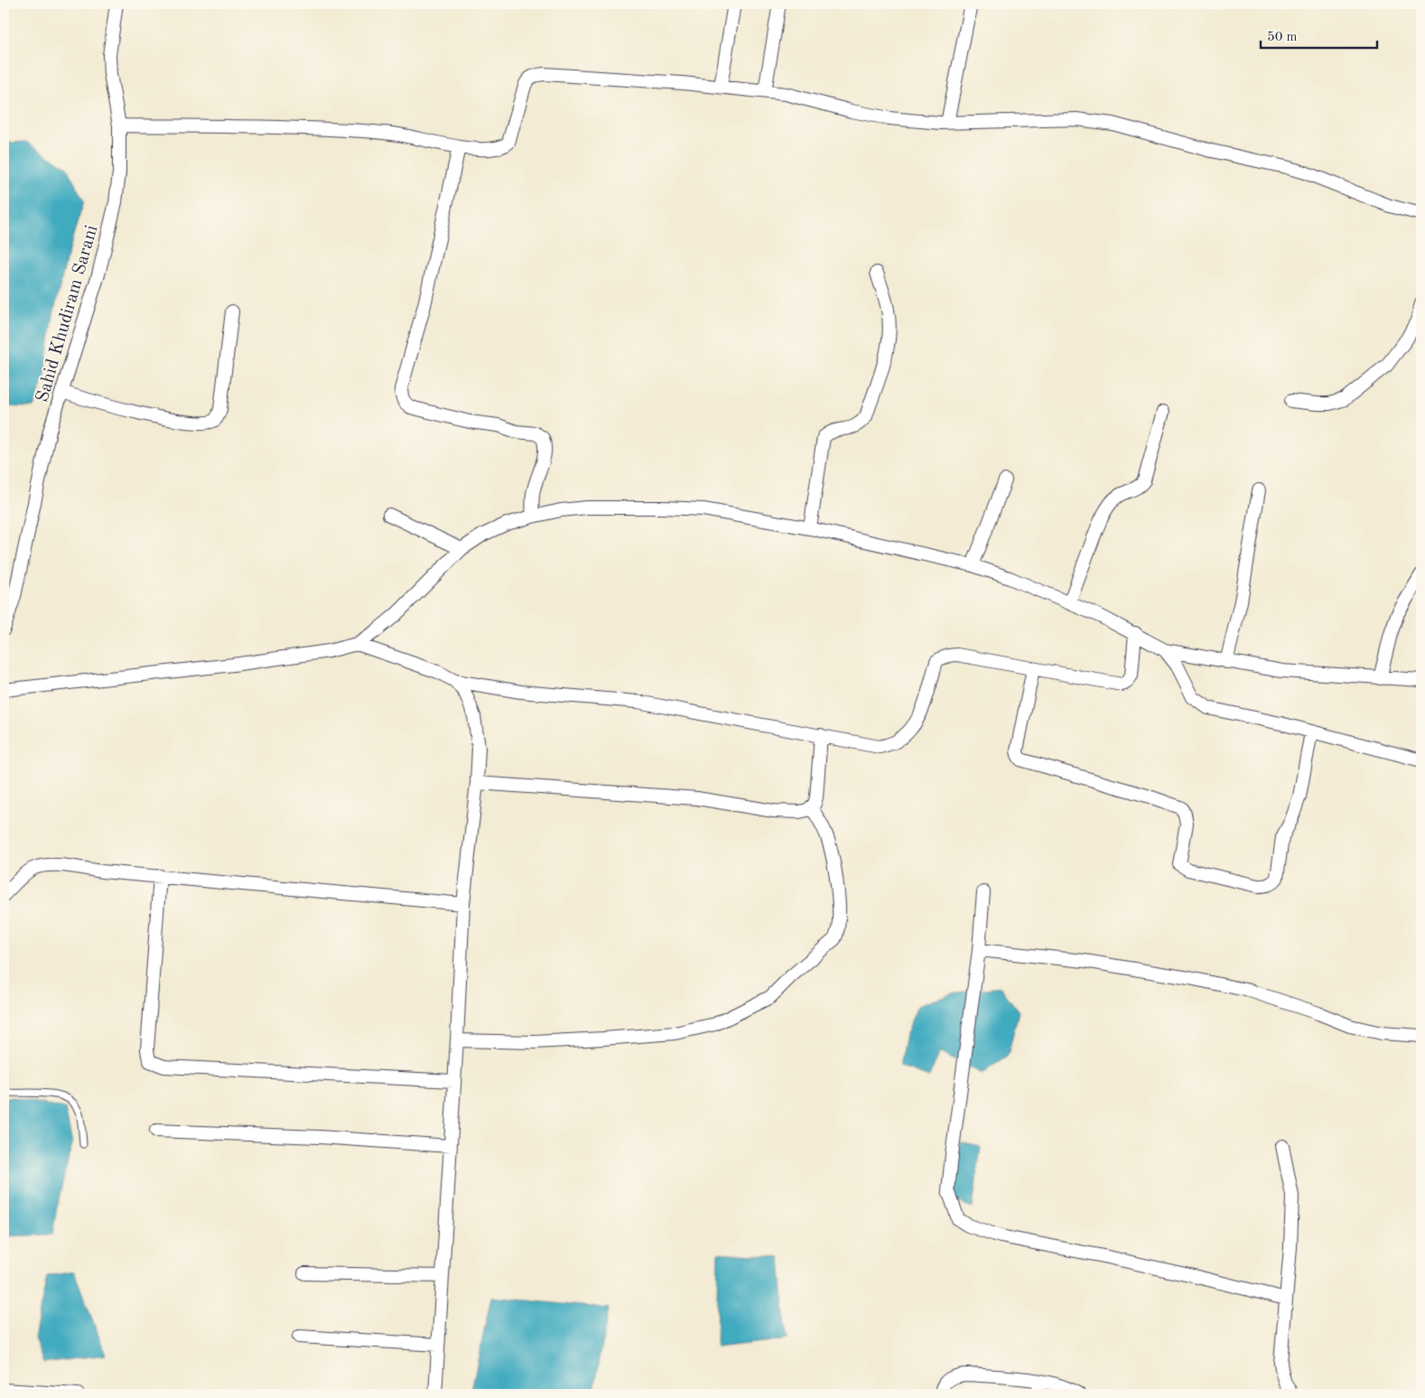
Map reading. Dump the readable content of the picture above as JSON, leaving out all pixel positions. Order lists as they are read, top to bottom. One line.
{"streets":{"street":["Sahid Khudiram Sarani"]},"scale_bar":"50 m"}
